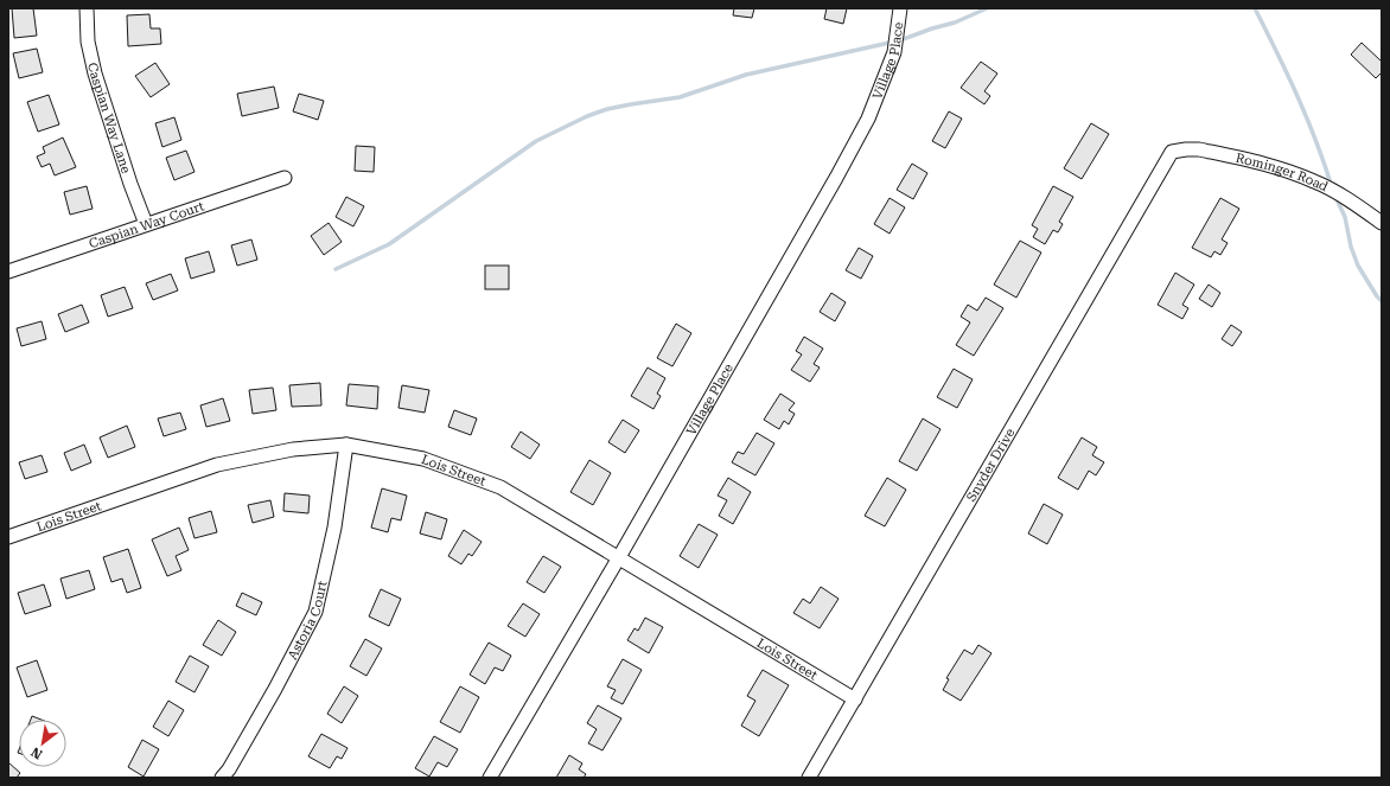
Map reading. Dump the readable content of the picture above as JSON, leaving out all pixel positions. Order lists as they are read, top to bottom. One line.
{"streets":{"street":["Village Place","Caspian Way Lane","Rominger Road","Caspian Way Court","Snyder Drive","Lois Street","Astoria Court"]},"crossings":[["Village Place","Lois Street"],["Caspian Way Lane","Caspian Way Court"],["Rominger Road","Snyder Drive"],["Snyder Drive","Lois Street"],["Lois Street","Astoria Court"]],"north":"bottom left"}
